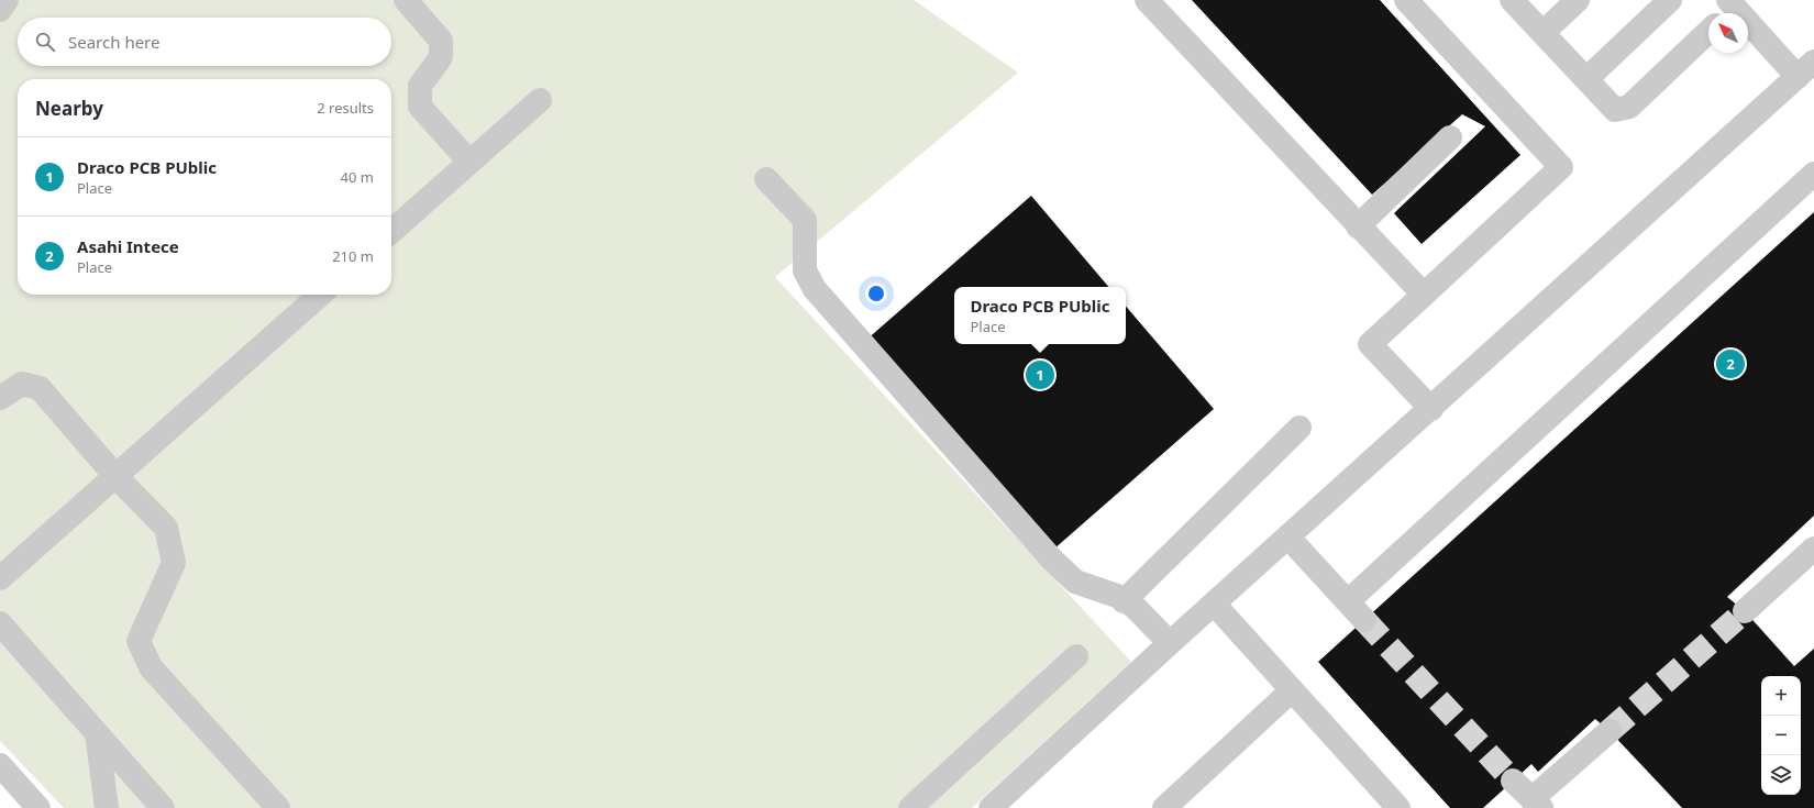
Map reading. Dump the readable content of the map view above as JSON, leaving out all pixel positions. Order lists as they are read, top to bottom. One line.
{"north":"top left","page":{"search":"Search here","heading":["Nearby","2 results"],"list":[{"mark":"1","name":"Draco PCB PUblic","note":"Place","value":"40 m"},{"mark":"2","name":"Asahi Intece","note":"Place","value":"210 m"}],"popup":["Draco PCB PUblic","Place"],"pins":["2","1"],"map_buttons":["+","−"]}}
